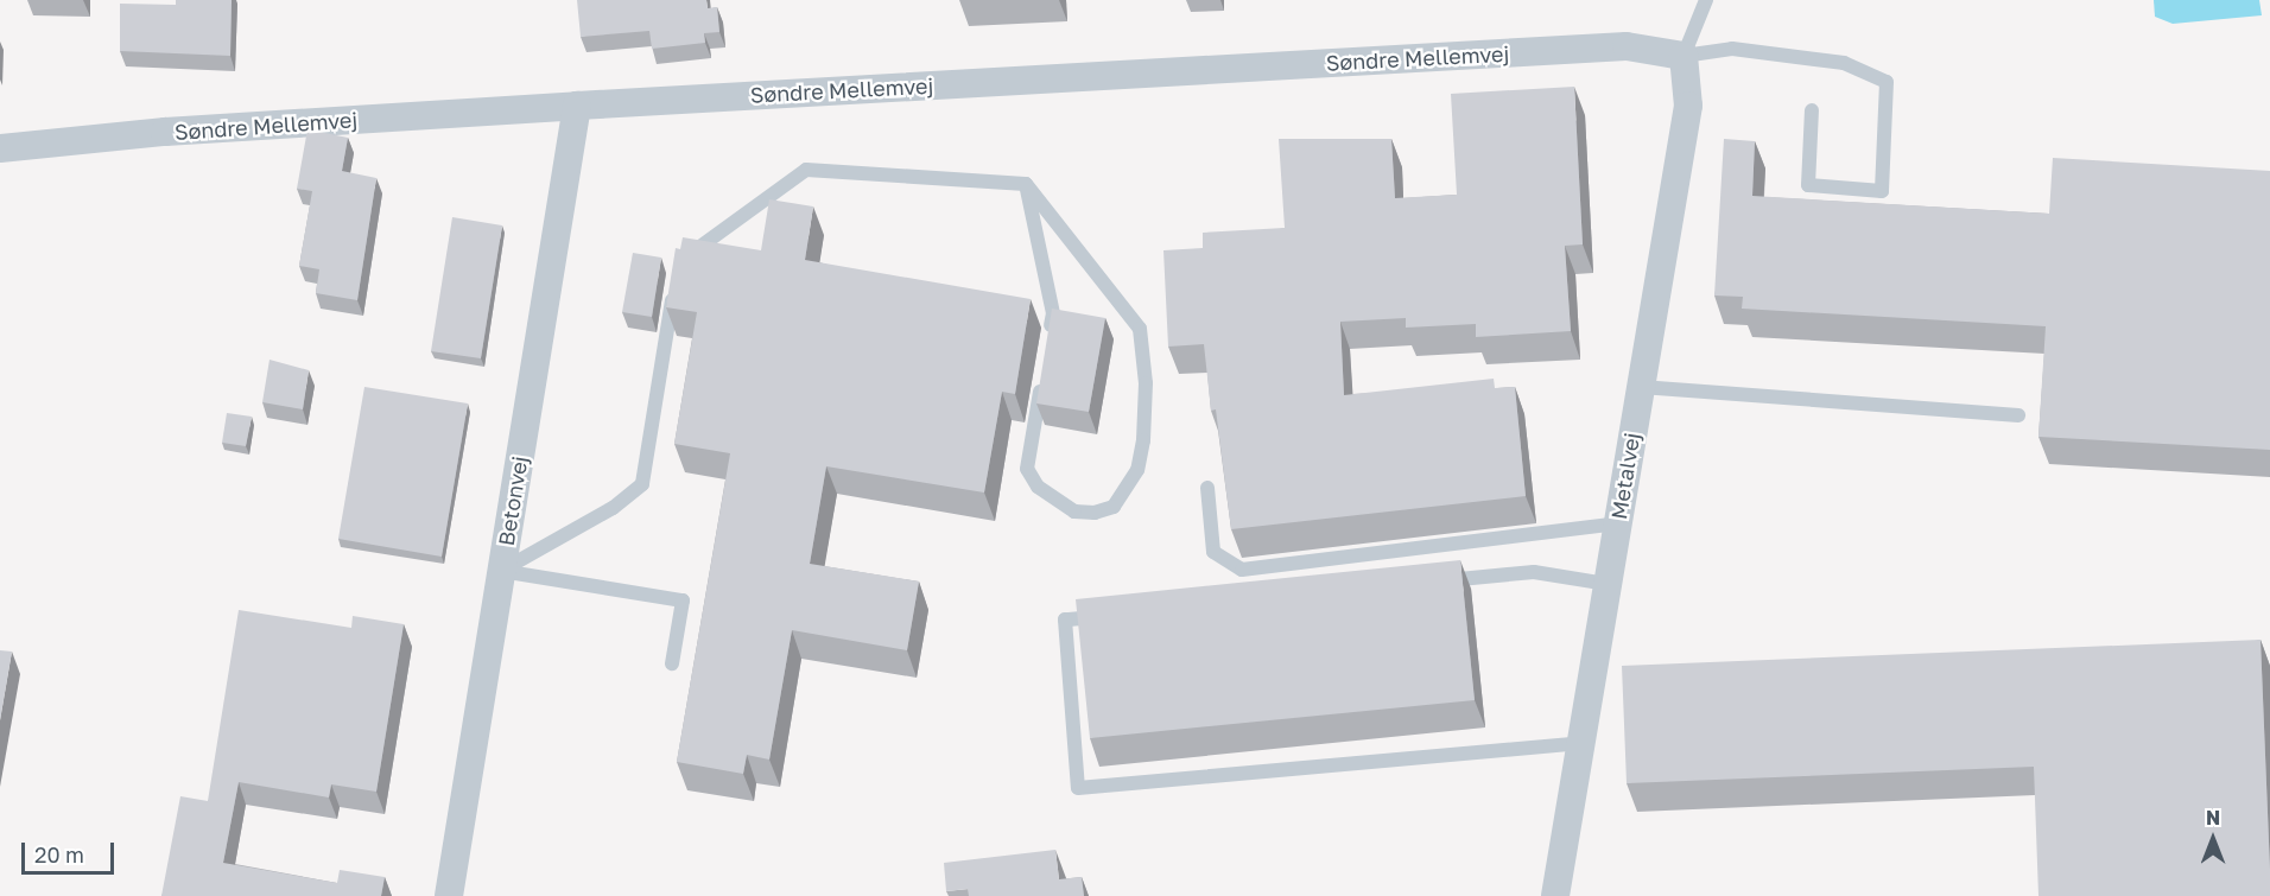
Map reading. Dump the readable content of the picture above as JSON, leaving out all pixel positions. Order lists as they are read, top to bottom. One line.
{"streets":{"street":["Søndre Mellemvej","Metalvej","Betonvej"]},"crossings":[["Søndre Mellemvej","Metalvej"],["Søndre Mellemvej","Betonvej"]],"scale_bar":"20 m","north":"top"}
